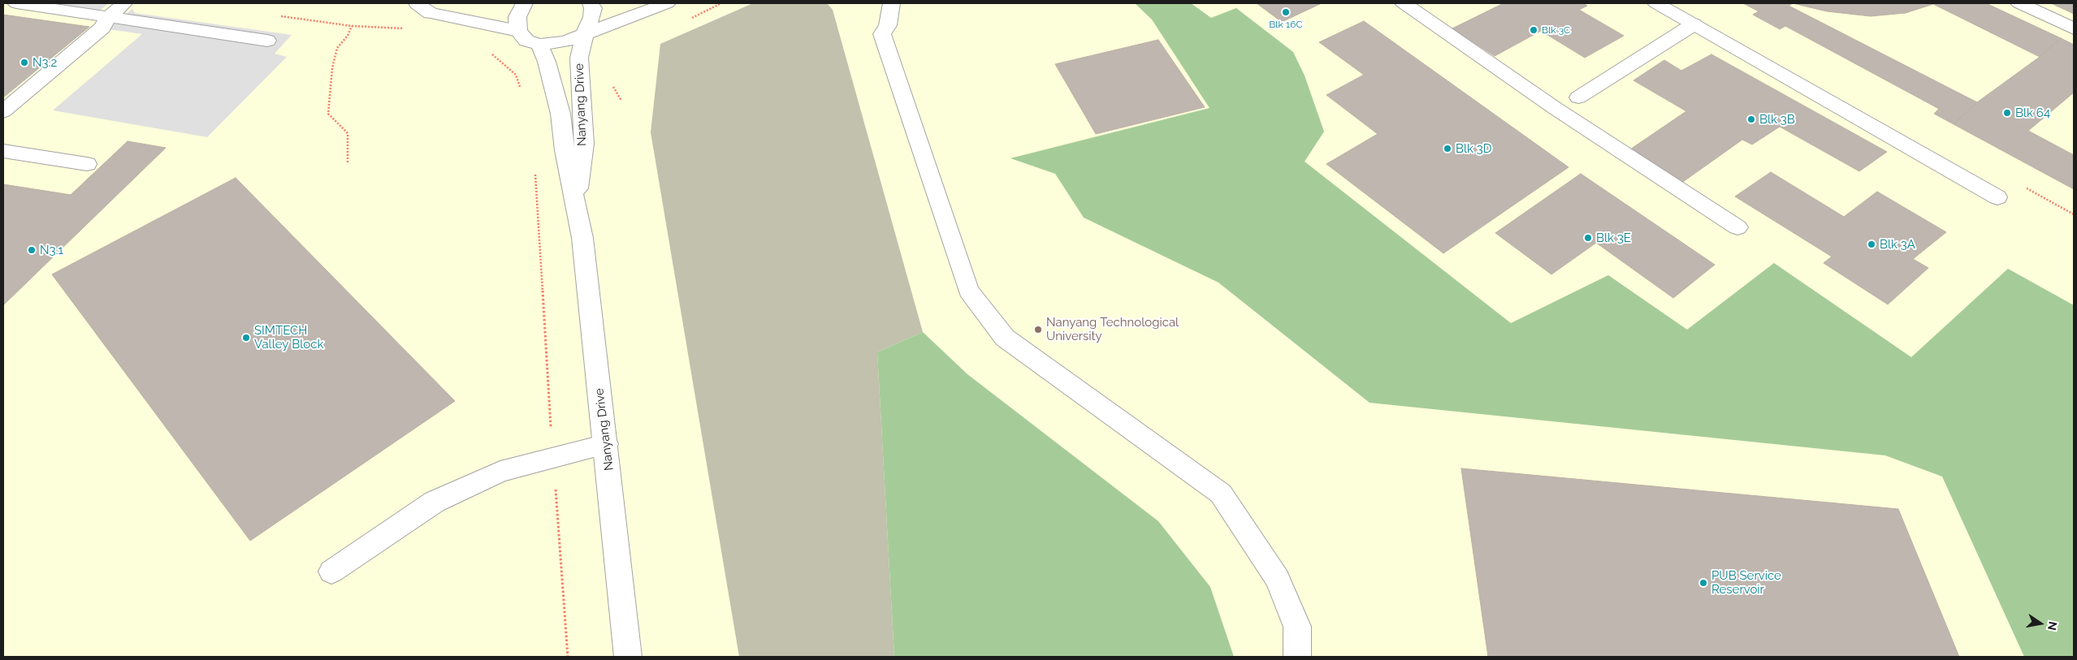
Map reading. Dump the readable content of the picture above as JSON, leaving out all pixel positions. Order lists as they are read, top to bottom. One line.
{"streets":{"street":["Nanyang Drive"]},"places":["Blk 16C","Blk 3C","N3.2","Blk 64","Blk 3B","Blk 3D","Blk 3E","Blk 3A","N3.1","Nanyang Technological University","SIMTECH Valley Block","PUB Service Reservoir"],"north":"right"}
